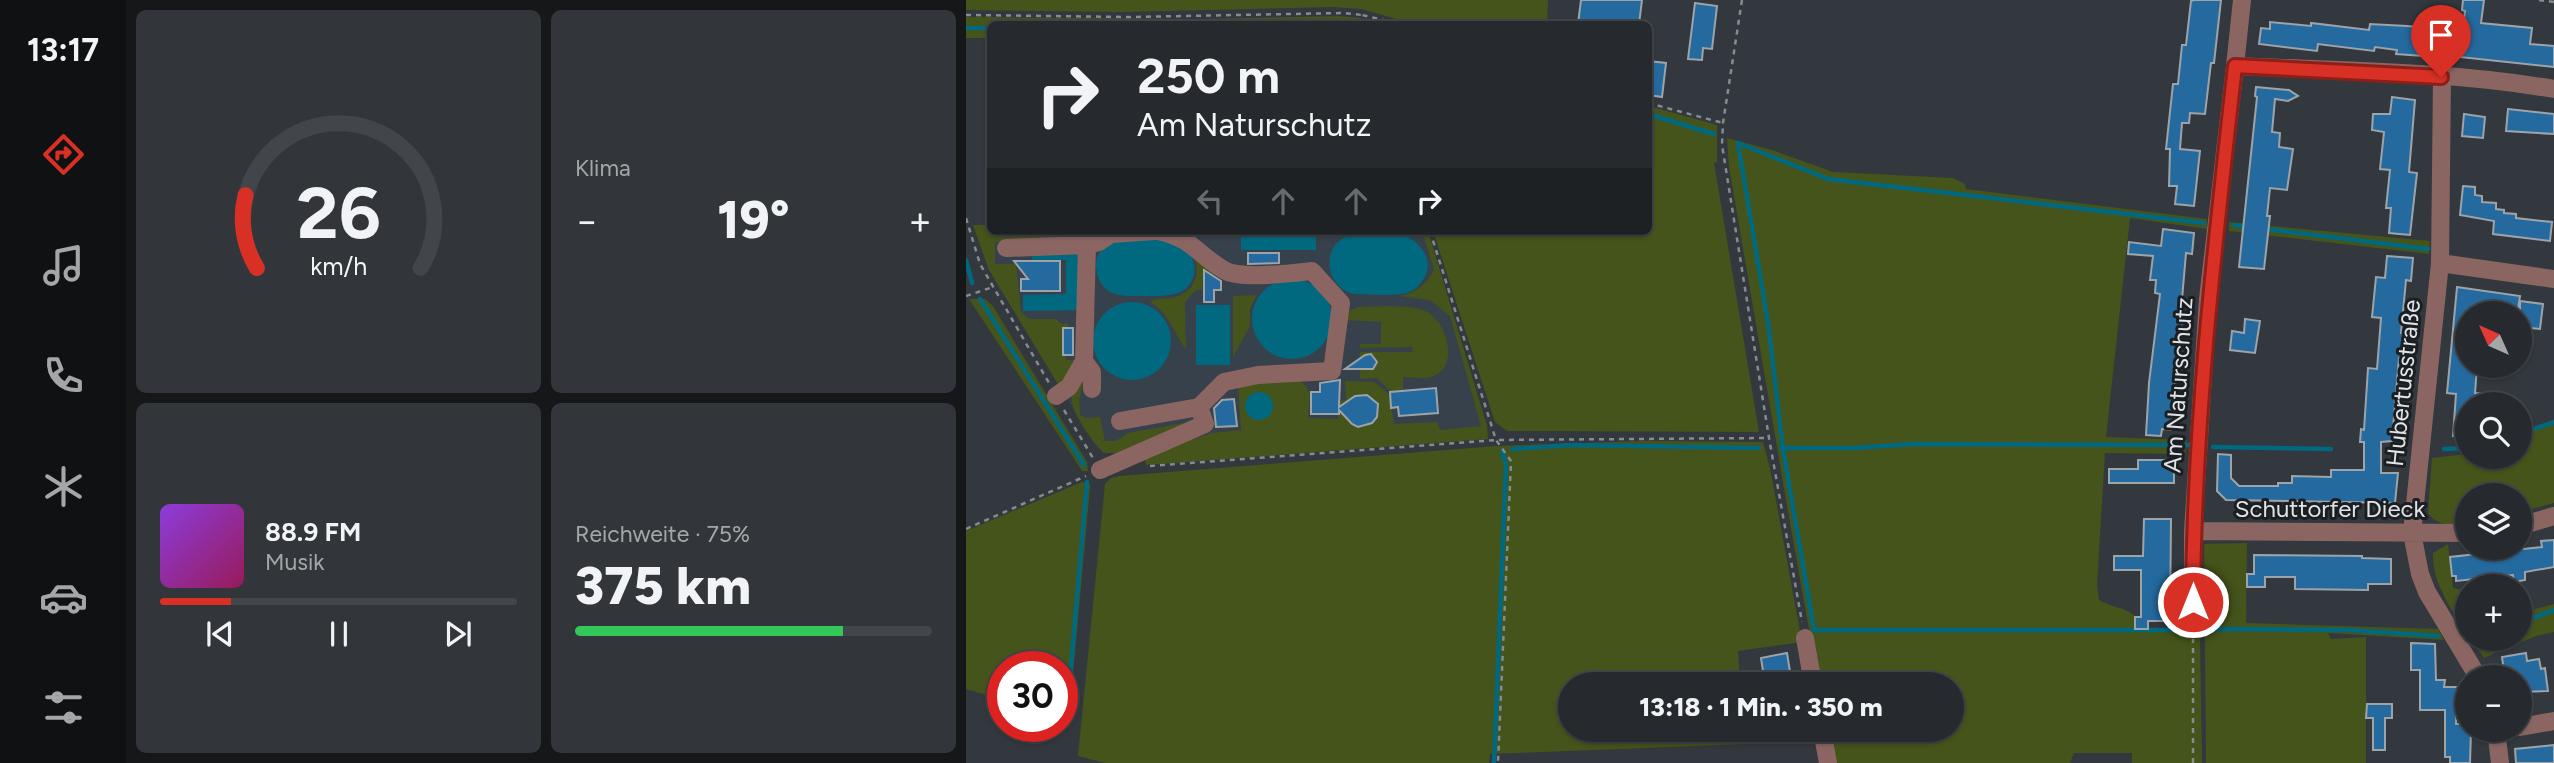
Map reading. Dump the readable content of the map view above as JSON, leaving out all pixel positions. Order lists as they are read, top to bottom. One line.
{"streets":{"street":["Hubertusstraße","Am Naturschutz","Schuttorfer Dieck"]},"crossings":[["Hubertusstraße","Schuttorfer Dieck"],["Am Naturschutz","Schuttorfer Dieck"]],"north":"top left","page":{"tabs":"13:17","tile":["Klima",["Reichweite · 75%","375 km"]],"turn":["250 m","Am Naturschutz"],"heat":["−","19°","+"],"map_buttons":["+","−"],"song":["88.9 FM","Musik"],"limit":"30","trip":"13:18 · 1 Min. · 350 m","gauge":["26","km/h"]}}
